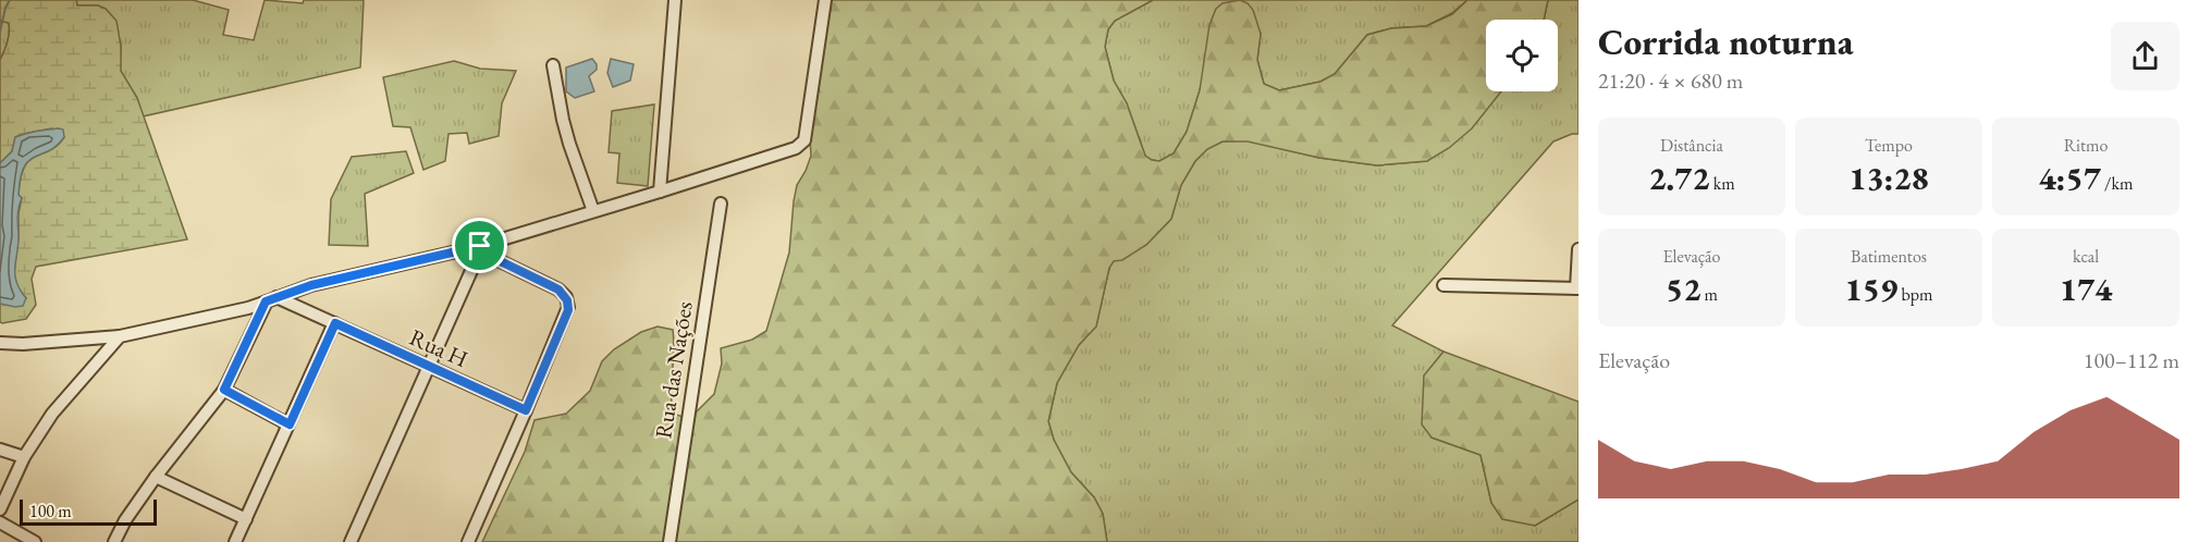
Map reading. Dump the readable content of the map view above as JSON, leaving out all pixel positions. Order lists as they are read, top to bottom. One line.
{"streets":{"street":["Rua H","Rua das Nações"]},"scale_bar":"100 m","page":{"heading":["Corrida noturna","21:20 · 4 × 680 m"],"stats":[["Distância","2.72 km"],["Tempo","13:28"],["Ritmo","4:57 /km"],["Elevação","52 m"],["Batimentos","159 bpm"],["kcal","174"]],"chart":["Elevação","100–112 m"],"scale":"100 m"}}
